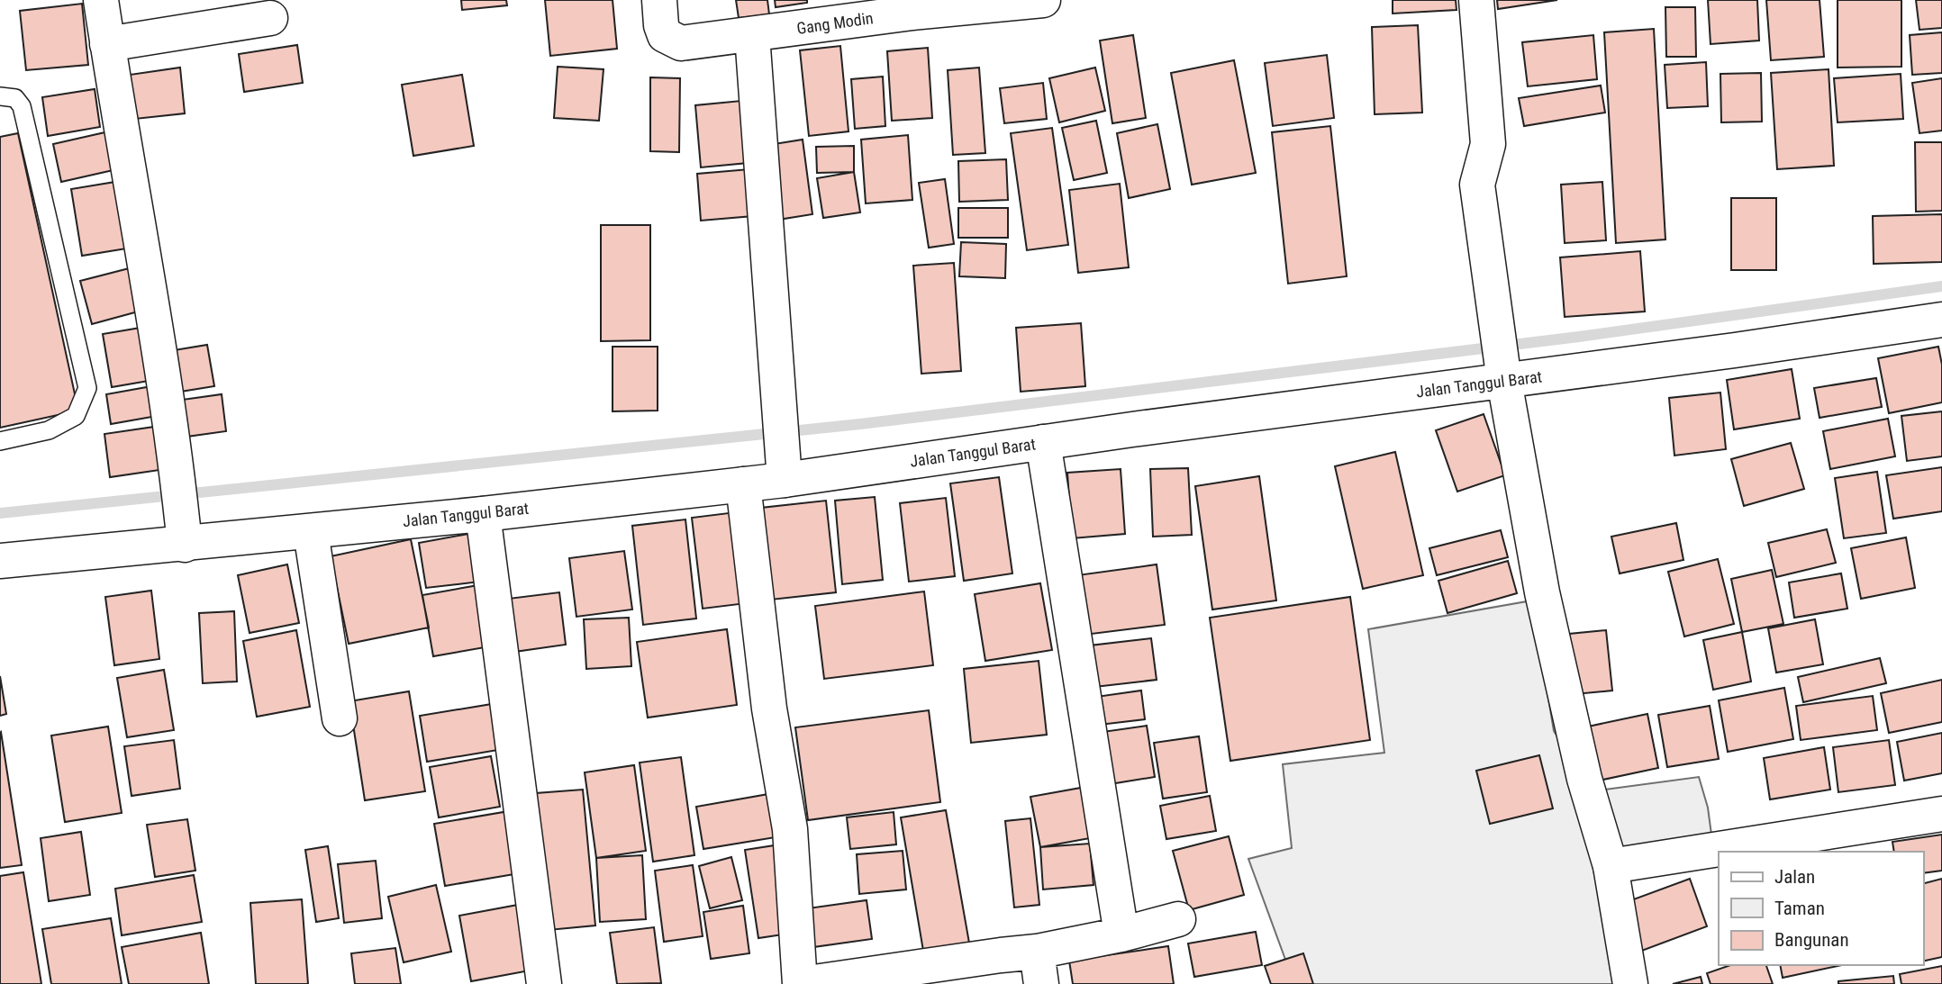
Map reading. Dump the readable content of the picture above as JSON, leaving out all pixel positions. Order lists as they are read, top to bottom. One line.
{"streets":{"street":["Gang Modin","Jalan Tanggul Barat"]},"legend":["Jalan","Taman","Bangunan"]}
